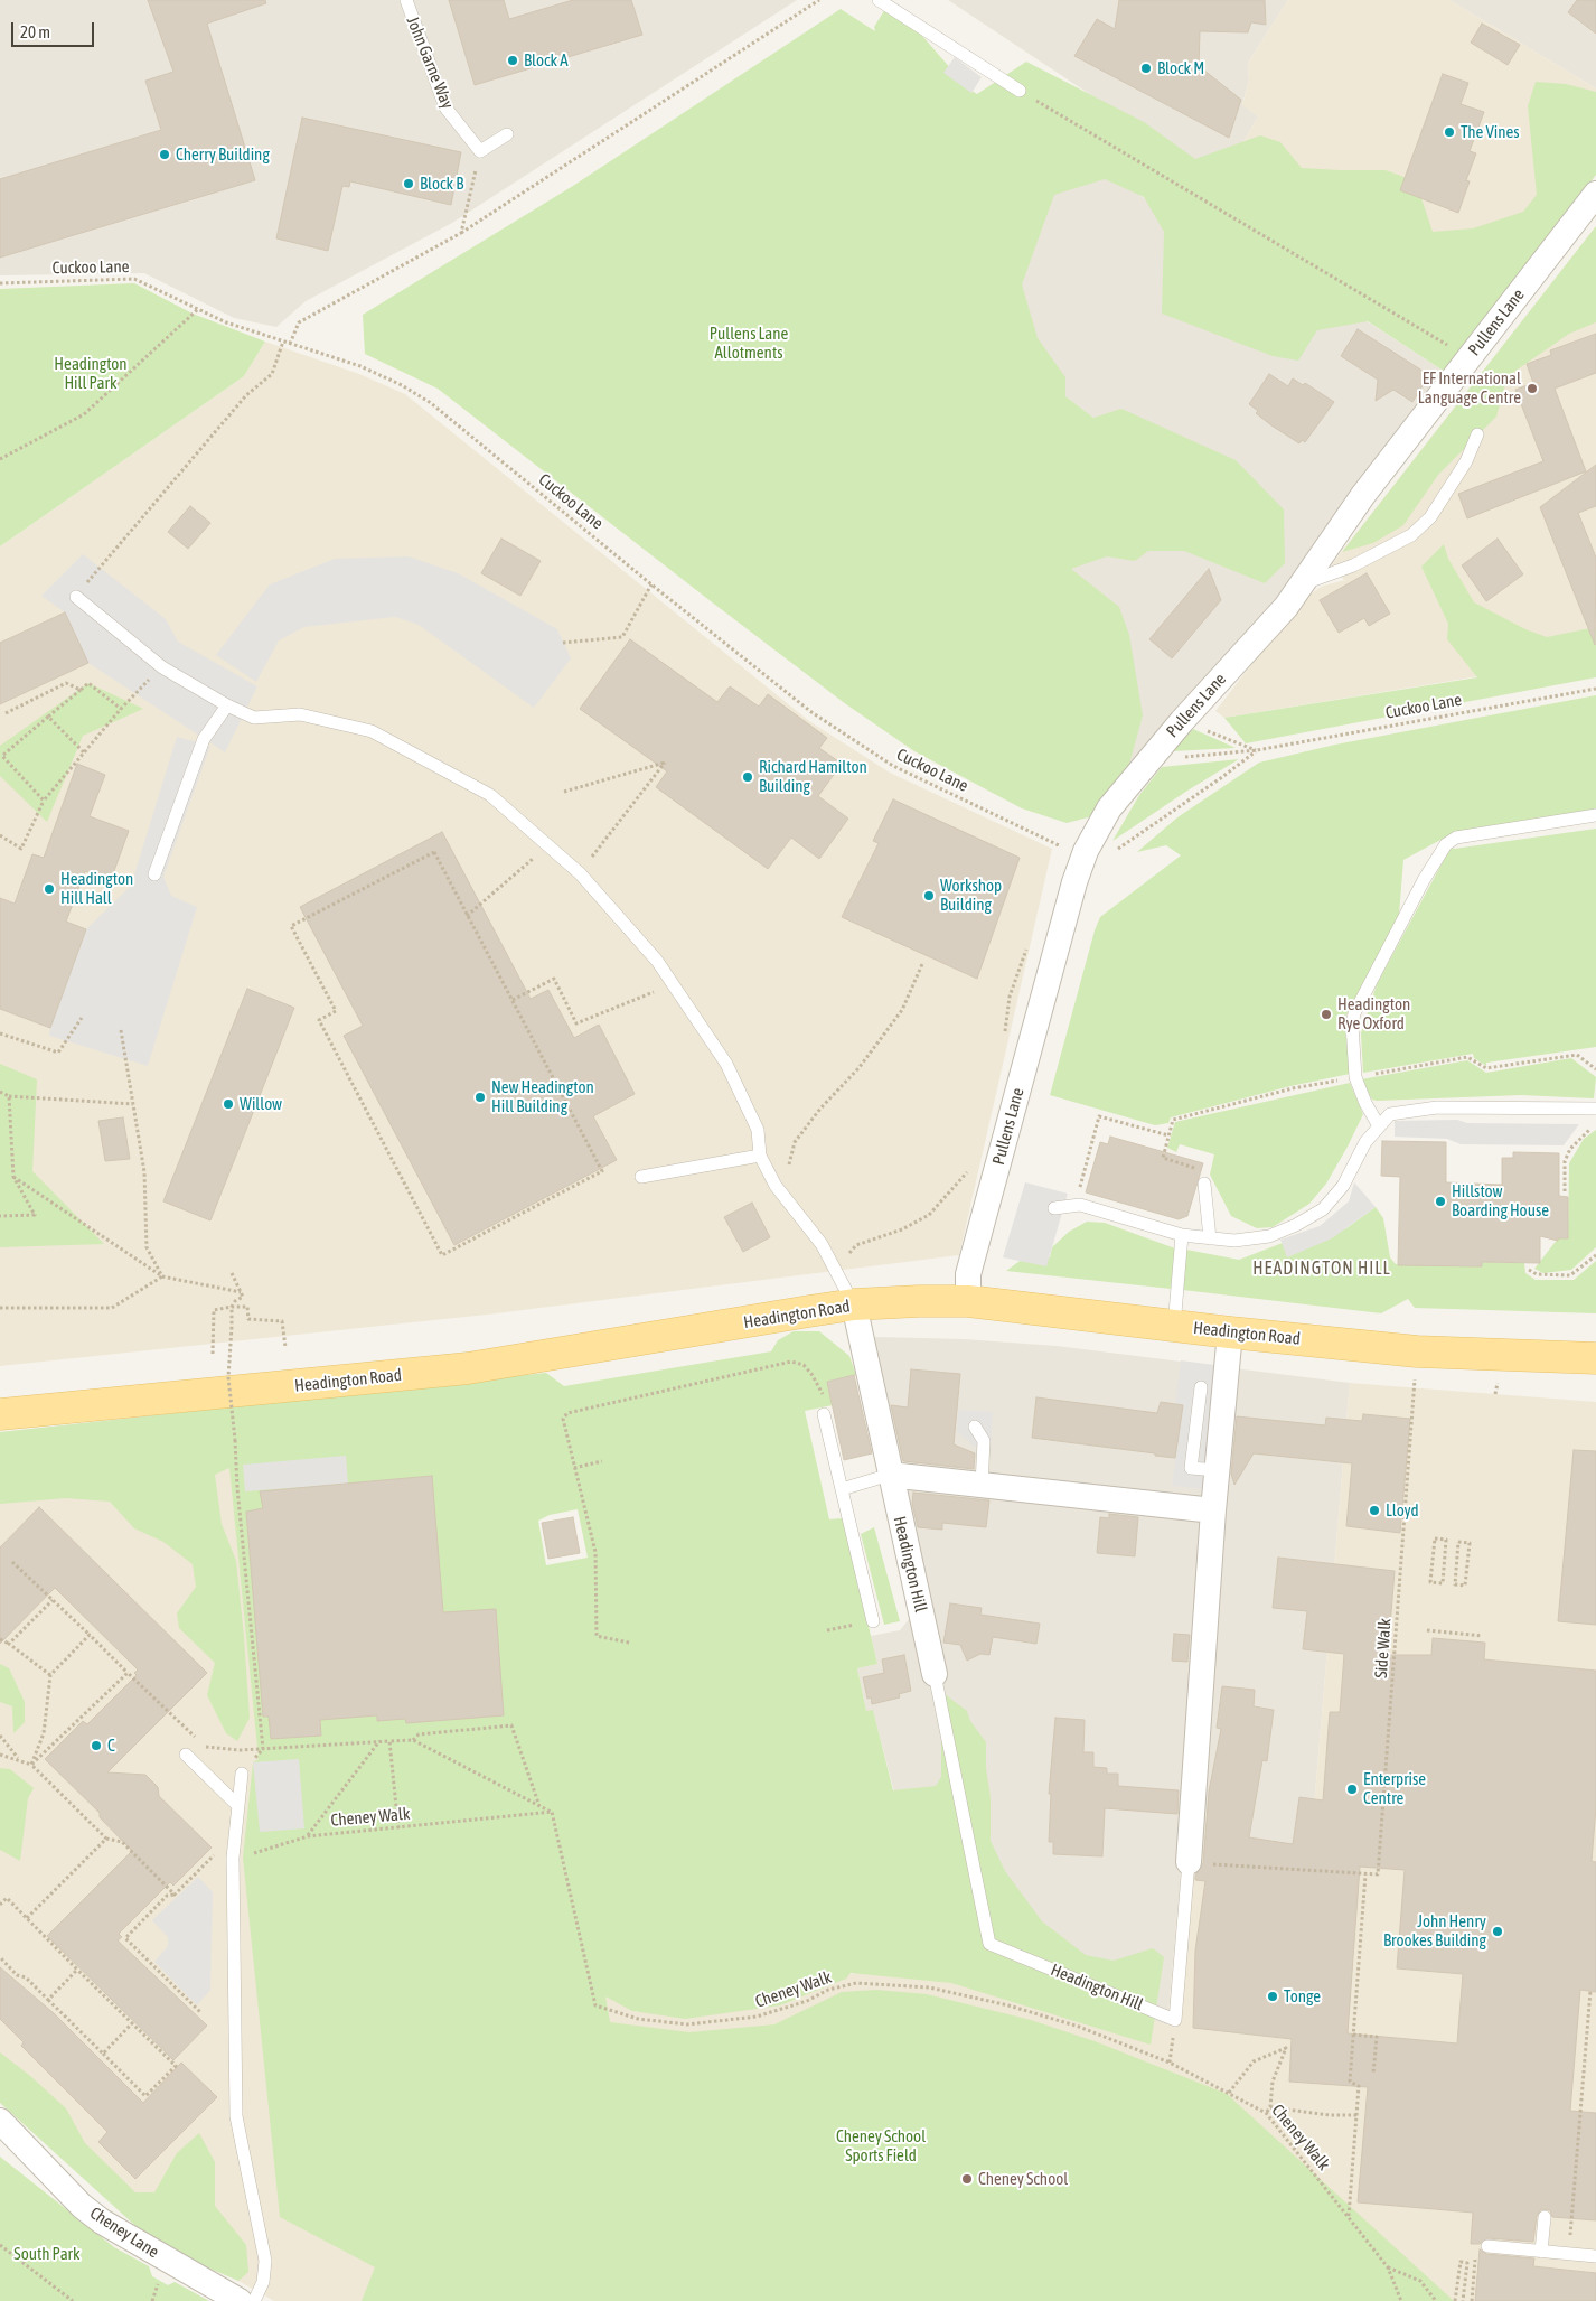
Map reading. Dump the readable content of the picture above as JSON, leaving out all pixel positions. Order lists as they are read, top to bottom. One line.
{"streets":{"main road":["Headington Road"],"street":["Pullens Lane","Headington Hill","Cheney Lane"],"lane":["John Garne Way"],"path":["Cuckoo Lane","Side Walk","Cheney Walk"]},"crossings":[["Cuckoo Lane","Pullens Lane"],["Pullens Lane","Headington Road"],["Headington Road","Headington Hill"]],"districts":["HEADINGTON HILL"],"parks":["Pullens Lane Allotments","Headington Hill Park","Cheney School Sports Field","South Park"],"places":["Block A","Block M","The Vines","Cherry Building","Block B","EF International Language Centre","Richard Hamilton Building","Headington Hill Hall","Workshop Building","Headington Rye Oxford","New Headington Hill Building","Willow","Hillstow Boarding House","Lloyd","C","Enterprise Centre","John Henry Brookes Building","Tonge","Cheney School"],"scale_bar":"20 m"}
